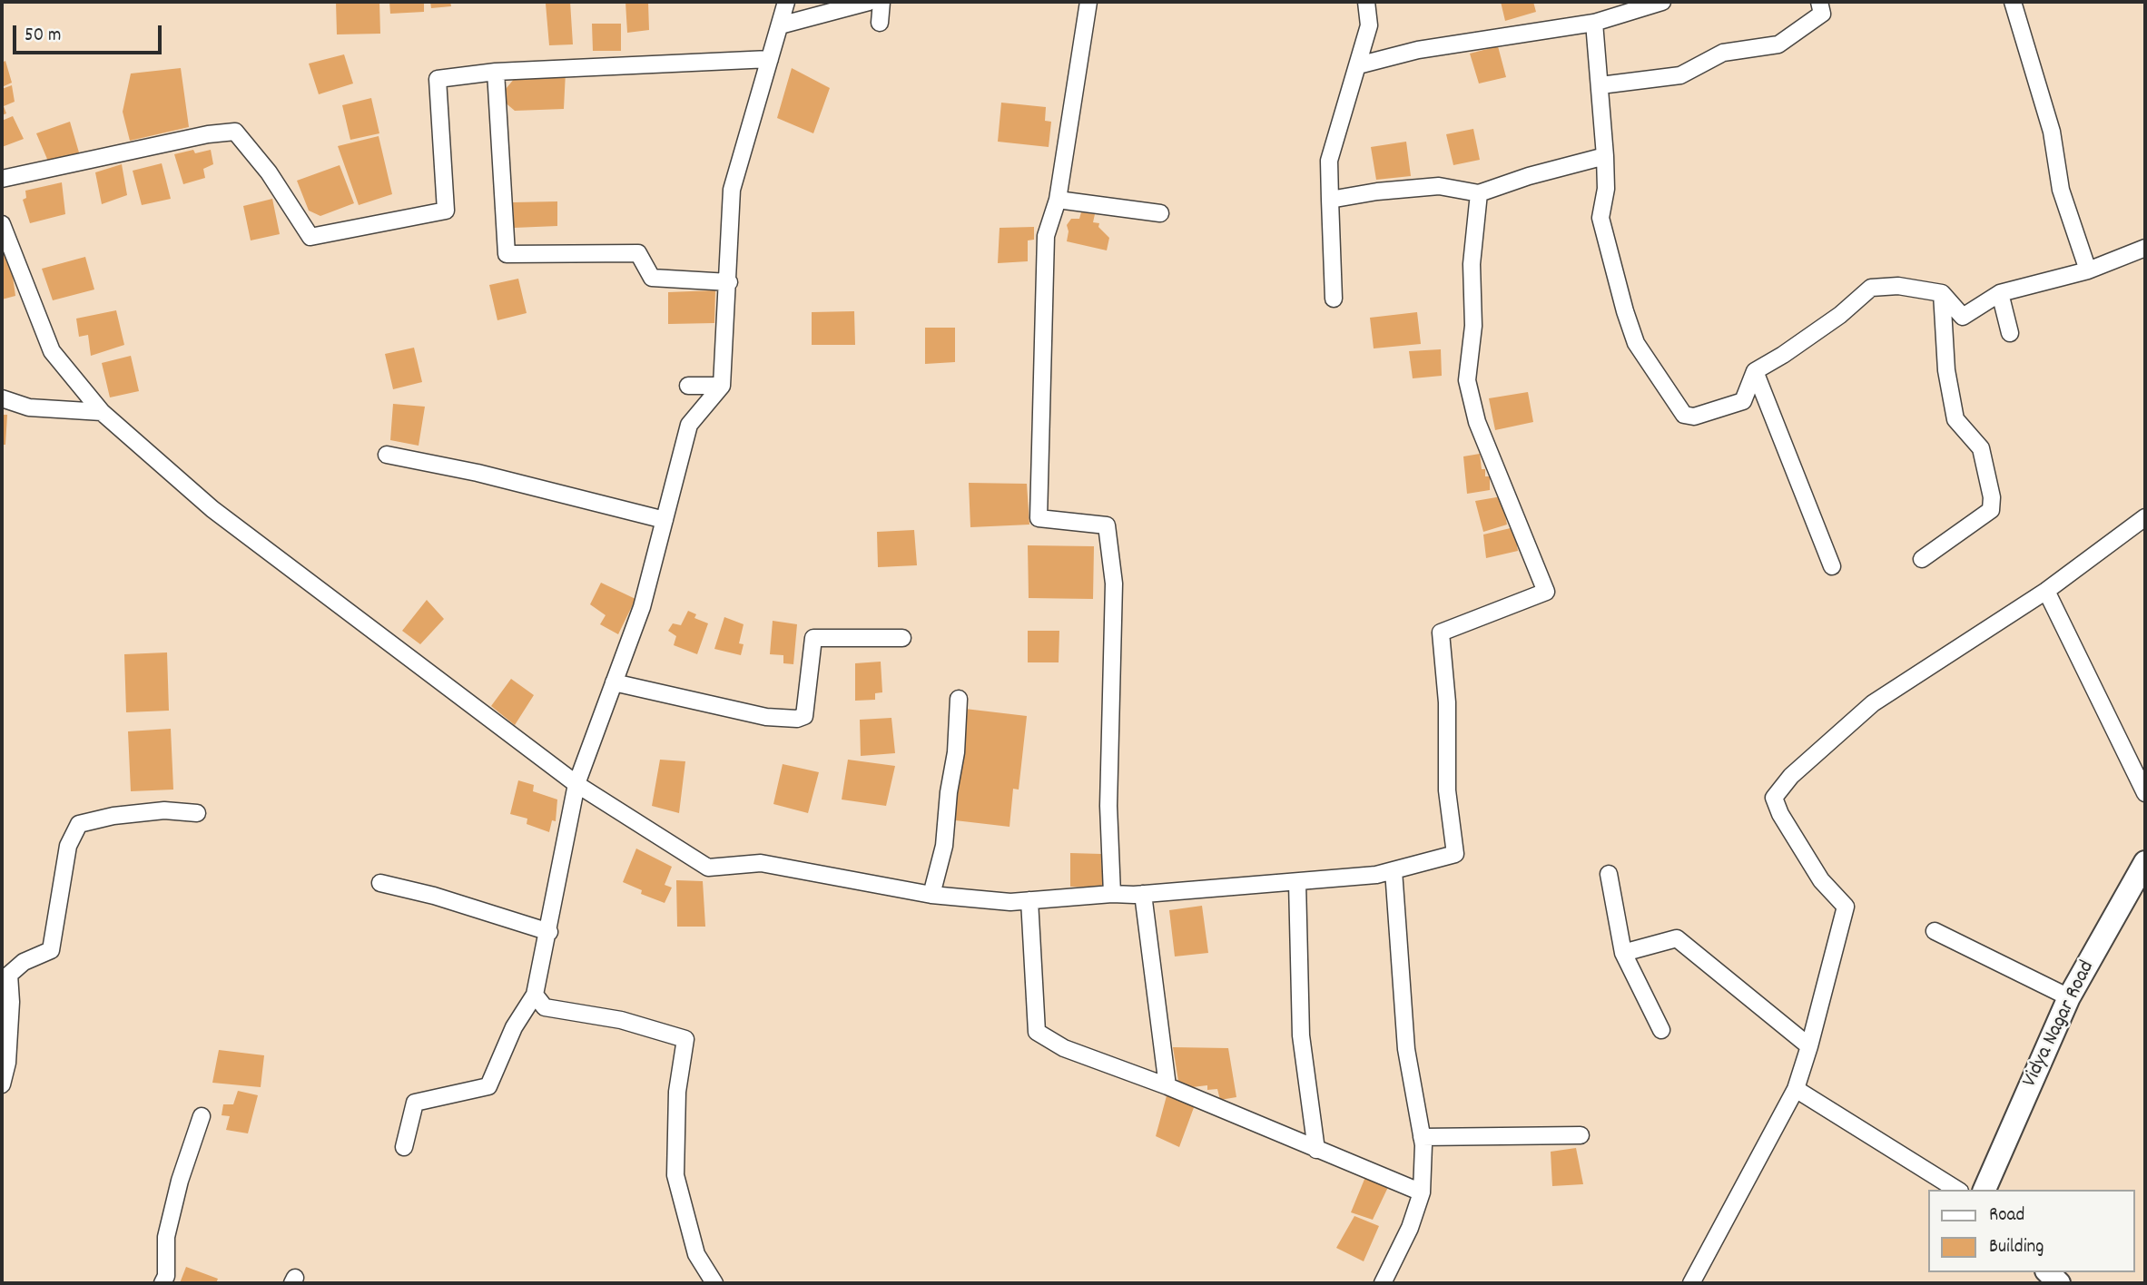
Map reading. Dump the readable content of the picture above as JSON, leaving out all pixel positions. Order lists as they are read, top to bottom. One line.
{"streets":{"main road":["Vidya Nagar Road"]},"legend":["Road","Building"],"scale_bar":"50 m"}
